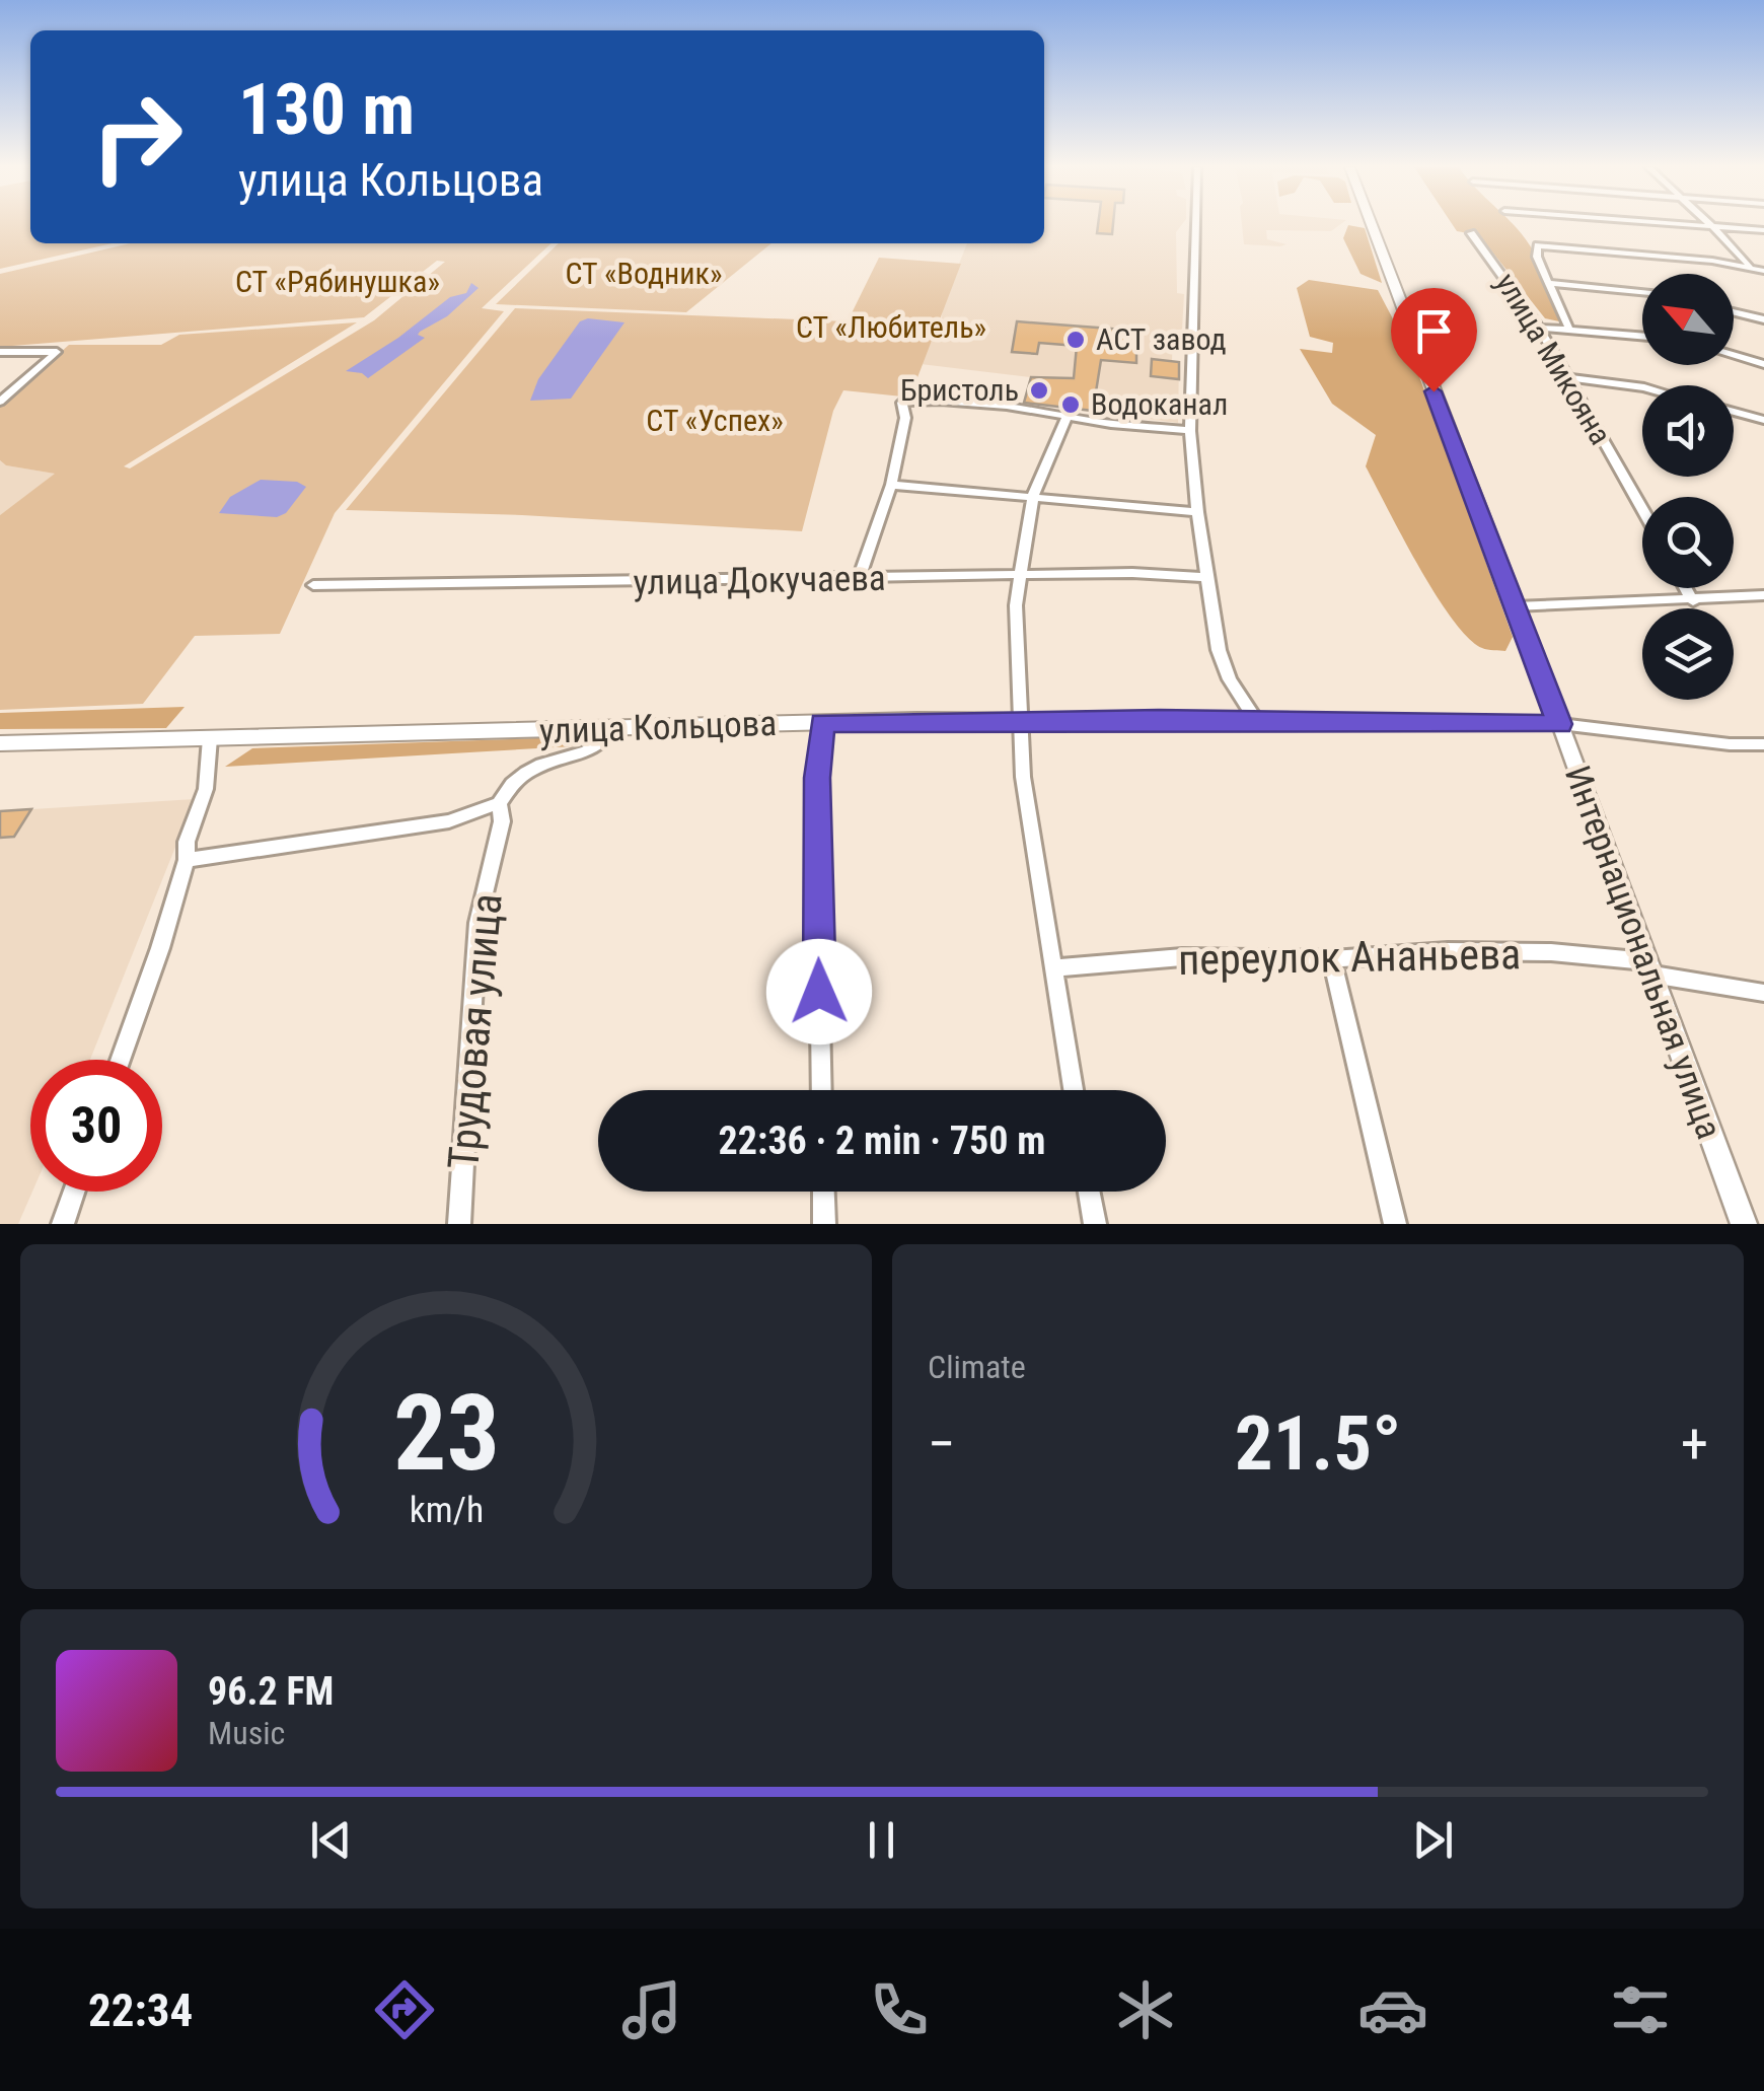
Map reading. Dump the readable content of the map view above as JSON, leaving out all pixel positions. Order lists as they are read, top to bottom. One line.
{"streets":{"main road":["улица Кольцова","Интернациональная улица"],"street":["улица Микояна","улица Докучаева","переулок Ананьева","Трудовая улица"]},"crossings":[["улица Кольцова","Интернациональная улица"],["Интернациональная улица","переулок Ананьева"]],"parks":["СТ «Водник»","СТ «Рябинушка»","СТ «Любитель»","СТ «Успех»"],"places":["АСТ завод","Бристоль","Водоканал"],"north":"top left","page":{"turn":["130 m","улица Кольцова"],"limit":"30","trip":"22:36 · 2 min · 750 m","tile":"Climate","heat":["−","21.5°","+"],"song":["96.2 FM","Music"],"tabs":"22:34","gauge":["23","km/h"]}}
